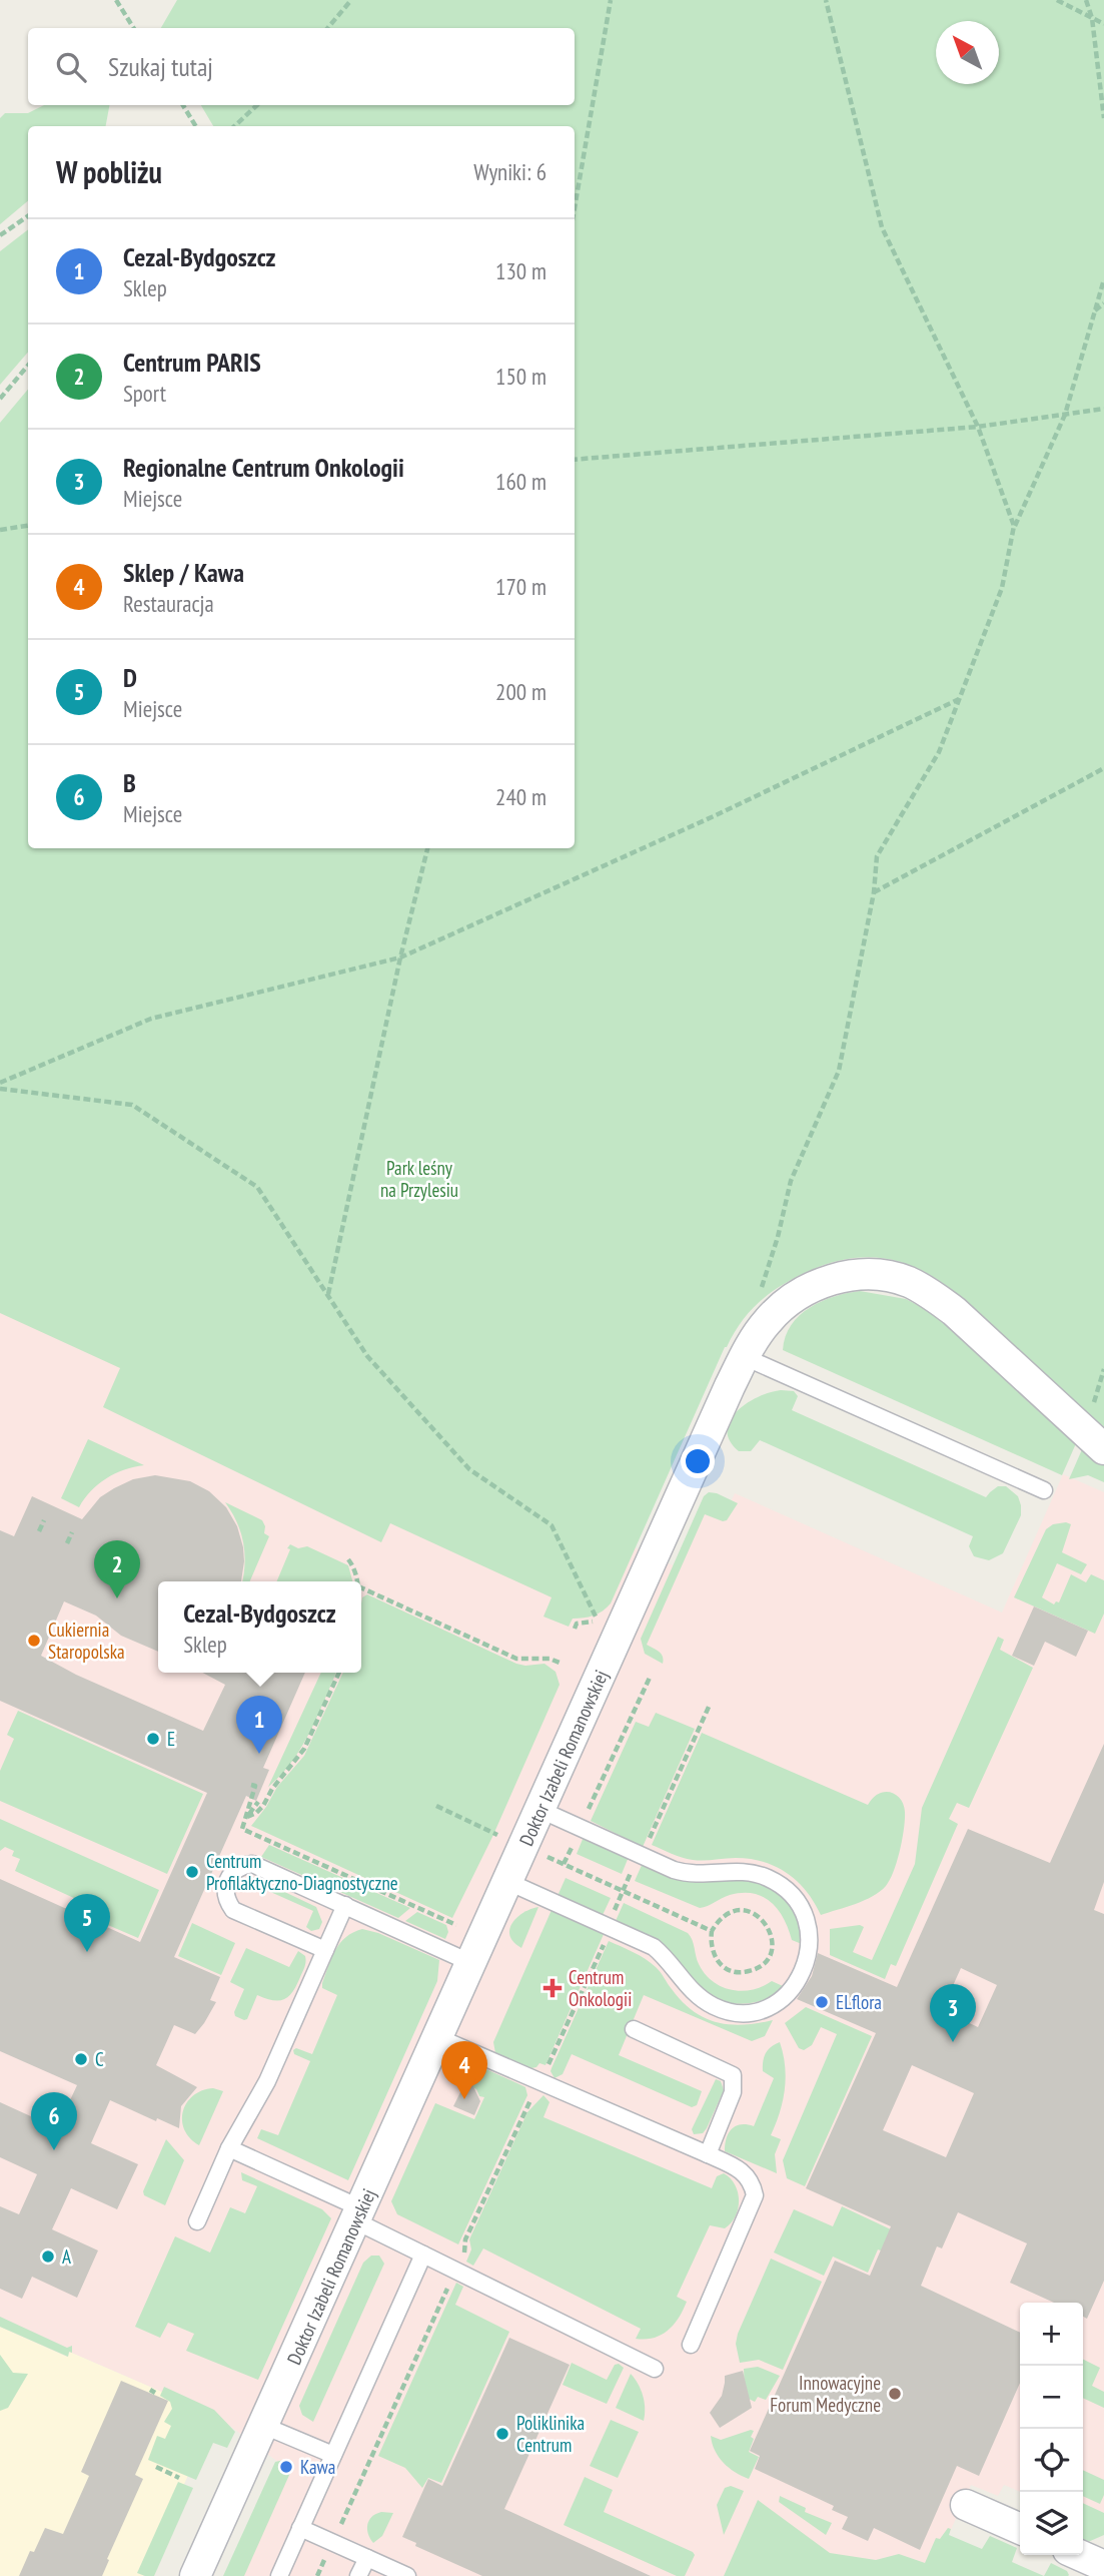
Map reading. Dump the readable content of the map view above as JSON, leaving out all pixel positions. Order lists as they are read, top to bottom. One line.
{"streets":{"street":["Doktor Izabeli Romanowskiej"]},"parks":["Park leśny na Przylesiu"],"places":{"other":["Cukiernia Staropolska","E","Centrum Profilaktyczno-Diagnostyczne","ELflora","C","A","Innowacyjne Forum Medyczne","Poliklinika Centrum","Kawa"],"health":["Centrum Onkologii"]},"north":"top left","page":{"search":"Szukaj tutaj","heading":["W pobliżu","Wyniki: 6"],"list":[{"mark":"1","name":"Cezal-Bydgoszcz","note":"Sklep","value":"130 m"},{"mark":"2","name":"Centrum PARIS","note":"Sport","value":"150 m"},{"mark":"3","name":"Regionalne Centrum Onkologii","note":"Miejsce","value":"160 m"},{"mark":"4","name":"Sklep / Kawa","note":"Restauracja","value":"170 m"},{"mark":"5","name":"D","note":"Miejsce","value":"200 m"},{"mark":"6","name":"B","note":"Miejsce","value":"240 m"}],"pins":["2","1","5","3","4","6"],"popup":["Cezal-Bydgoszcz","Sklep"],"map_buttons":["+","−"]}}
